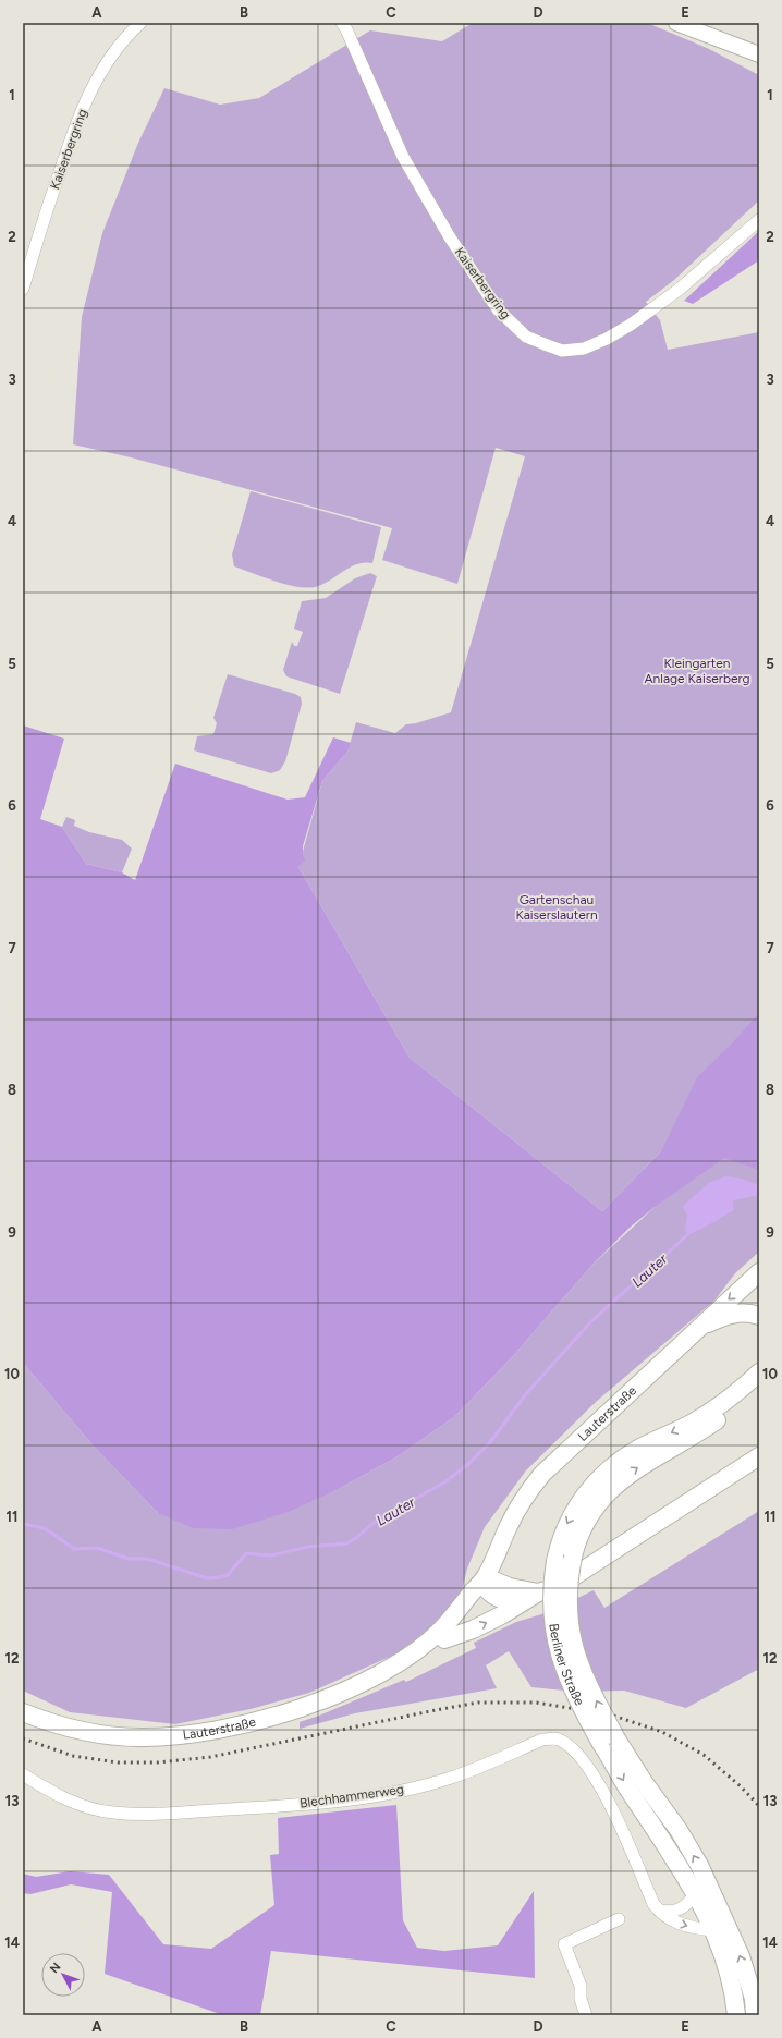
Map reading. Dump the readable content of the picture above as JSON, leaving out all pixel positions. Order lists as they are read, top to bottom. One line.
{"streets":{"main road":["Lauterstraße","Berliner Straße"],"street":["Kaiserbergring","Blechhammerweg"]},"crossings":[["Berliner Straße","Blechhammerweg"]],"water":["Lauter"],"parks":["Kleingarten Anlage Kaiserberg","Gartenschau Kaiserslautern"],"north":"top left","grid":{"columns":["A","B","C","D","E"],"rows":["1","2","3","4","5","6","7","8","9","10","11","12","13","14"]}}
